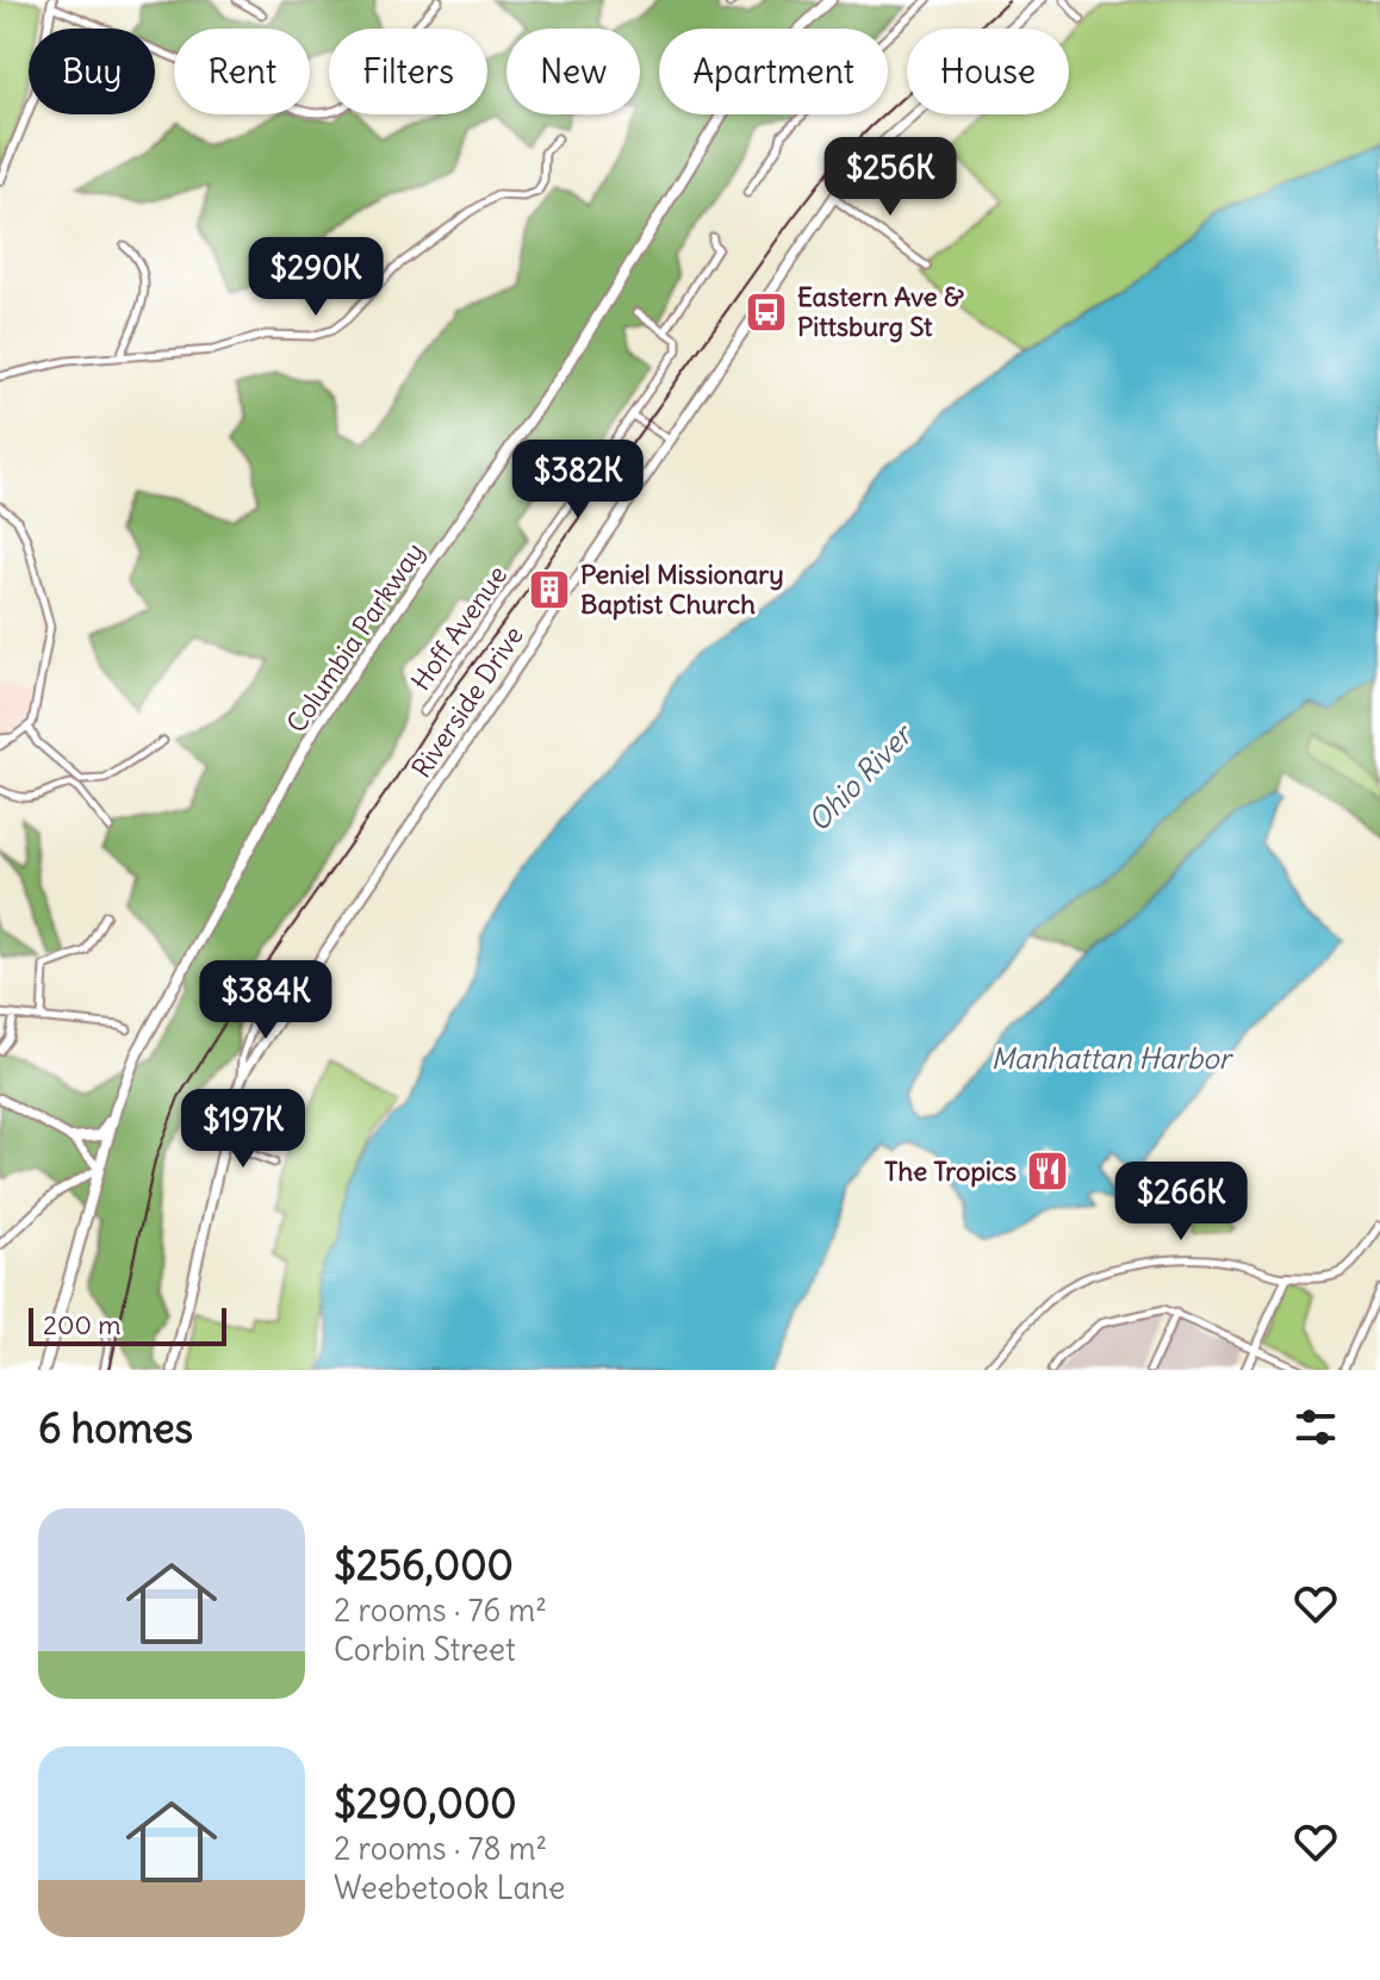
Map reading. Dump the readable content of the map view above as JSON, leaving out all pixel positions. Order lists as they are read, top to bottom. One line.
{"streets":{"highway":["Columbia Parkway"],"main road":["Riverside Drive"],"street":["Hoff Avenue"]},"water":["Ohio River","Manhattan Harbor"],"places":{"bus stop":["Eastern Ave & Pittsburg St"],"building":["Peniel Missionary Baptist Church"],"restaurant":["The Tropics"]},"scale_bar":"200 m","page":{"chip":["Buy","Rent","Filters","New","Apartment","House"],"price":["$256K","$290K","$382K","$384K","$197K","$266K"],"scale":"200 m","heading":"6 homes","list":[{"name":"$256,000","note":"2 rooms · 76 m² · Corbin Street"},{"name":"$290,000","note":"2 rooms · 78 m² · Weebetook Lane"}]}}
